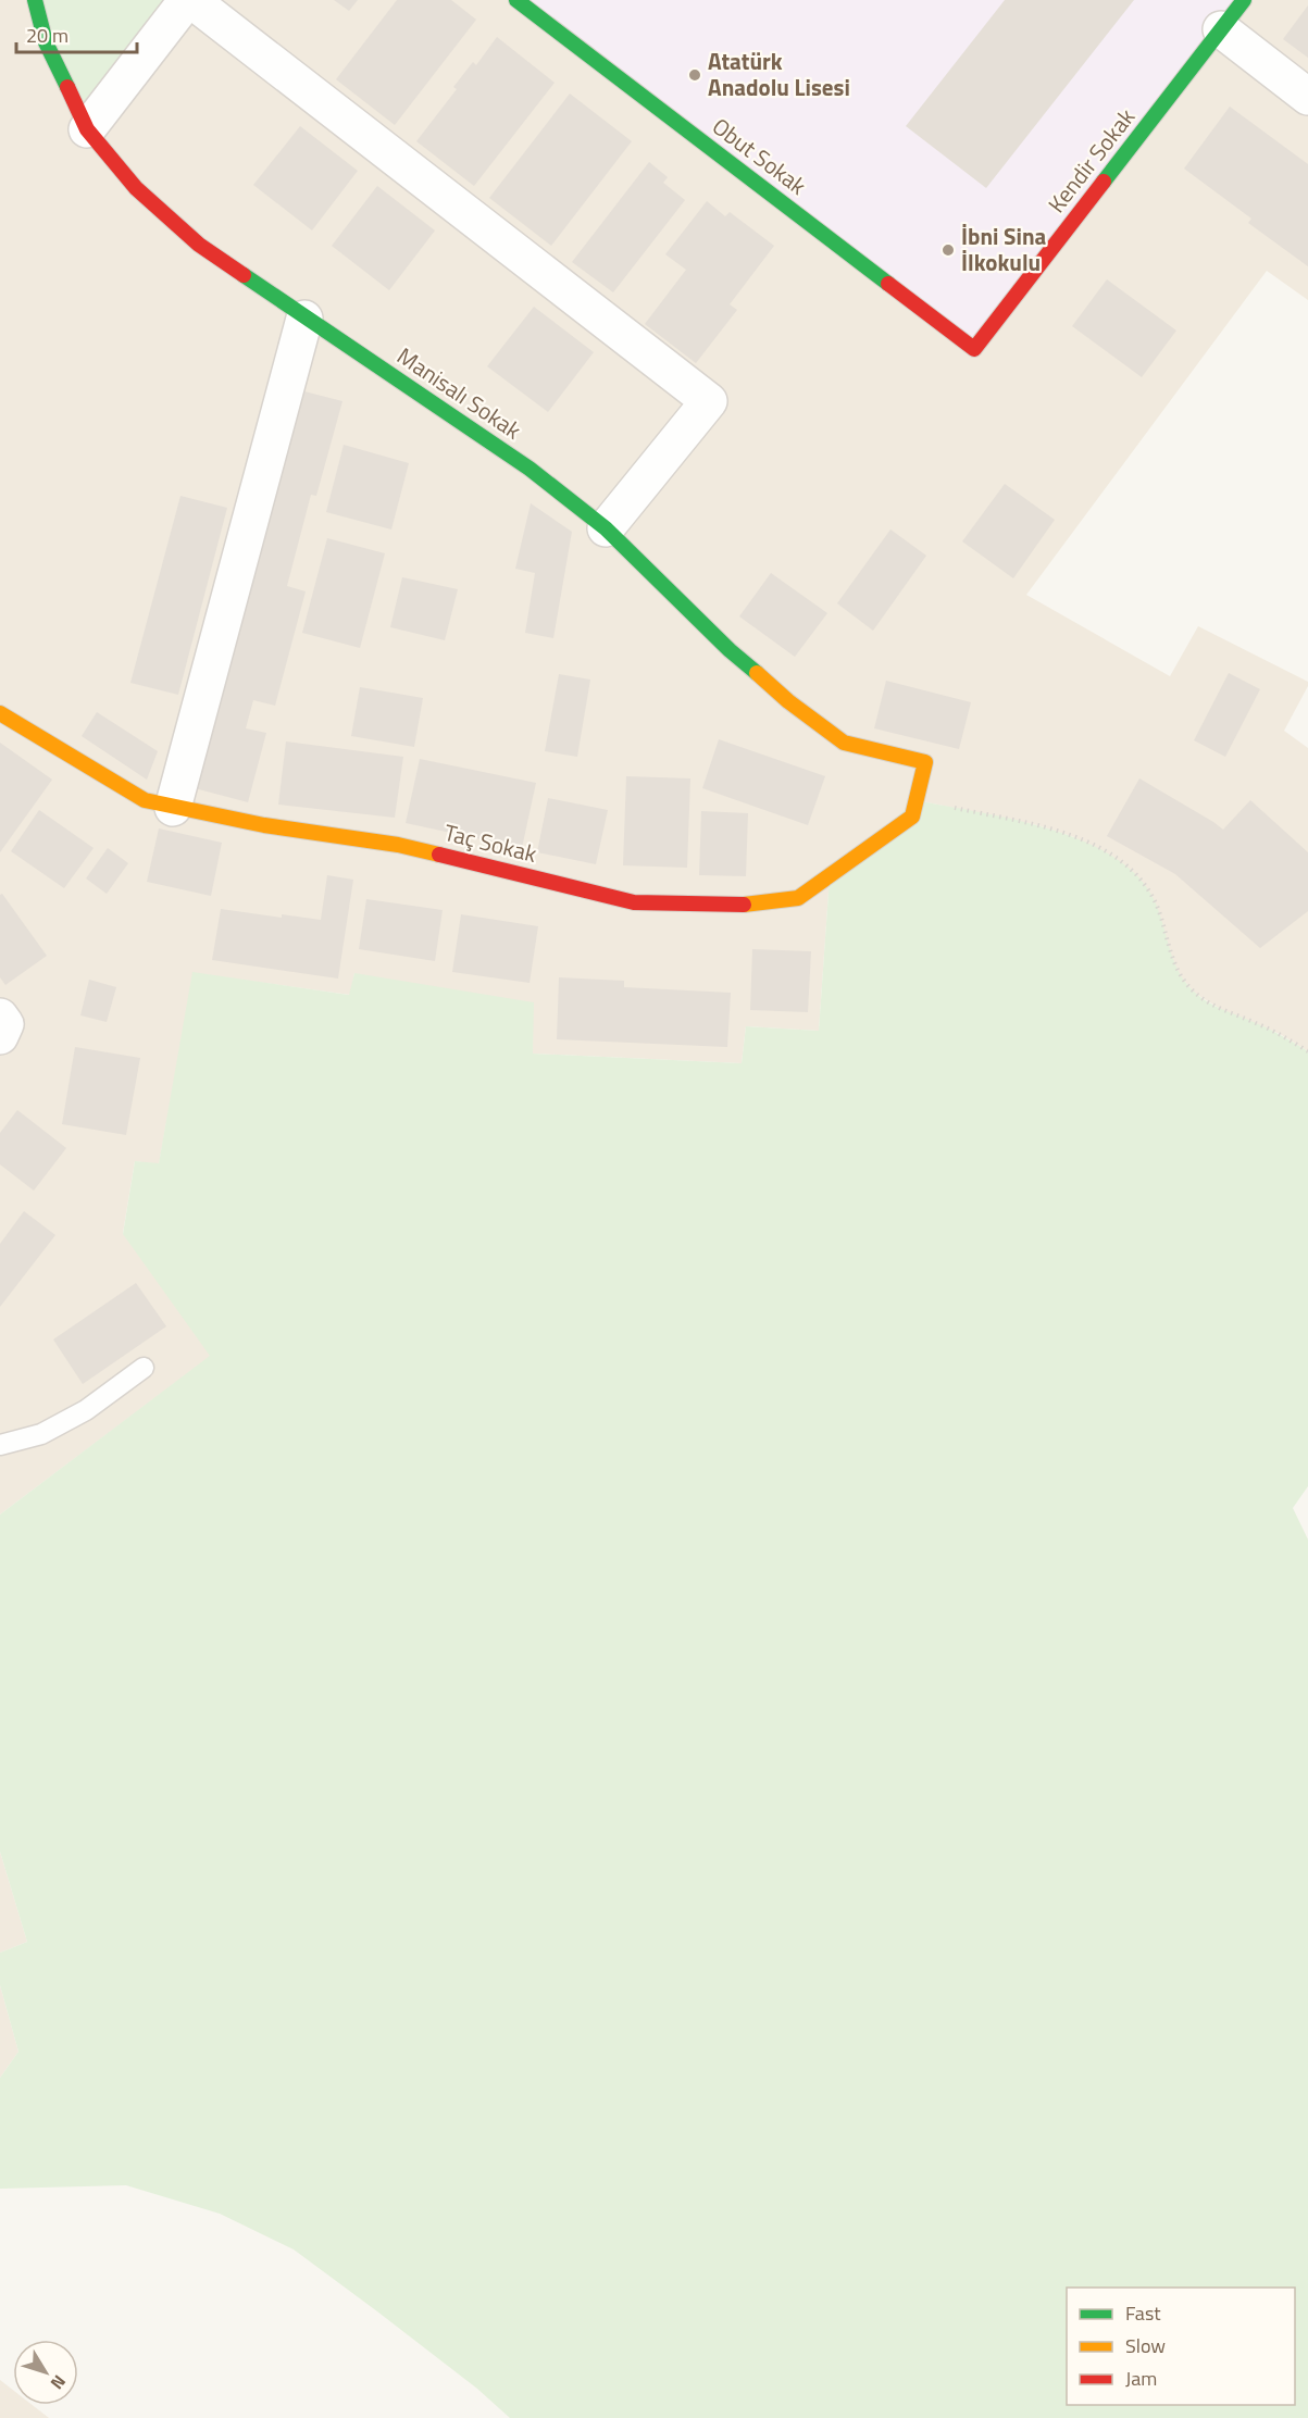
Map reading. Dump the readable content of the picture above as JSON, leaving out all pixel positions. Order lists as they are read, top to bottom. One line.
{"streets":{"street":["Obut Sokak","Kendir Sokak","Manisalı Sokak","Taç Sokak"]},"crossings":[["Obut Sokak","Kendir Sokak"],["Manisalı Sokak","Taç Sokak"]],"places":["Atatürk Anadolu Lisesi","İbni Sina İlkokulu"],"legend":["Fast","Slow","Jam"],"scale_bar":"20 m","north":"bottom right"}
